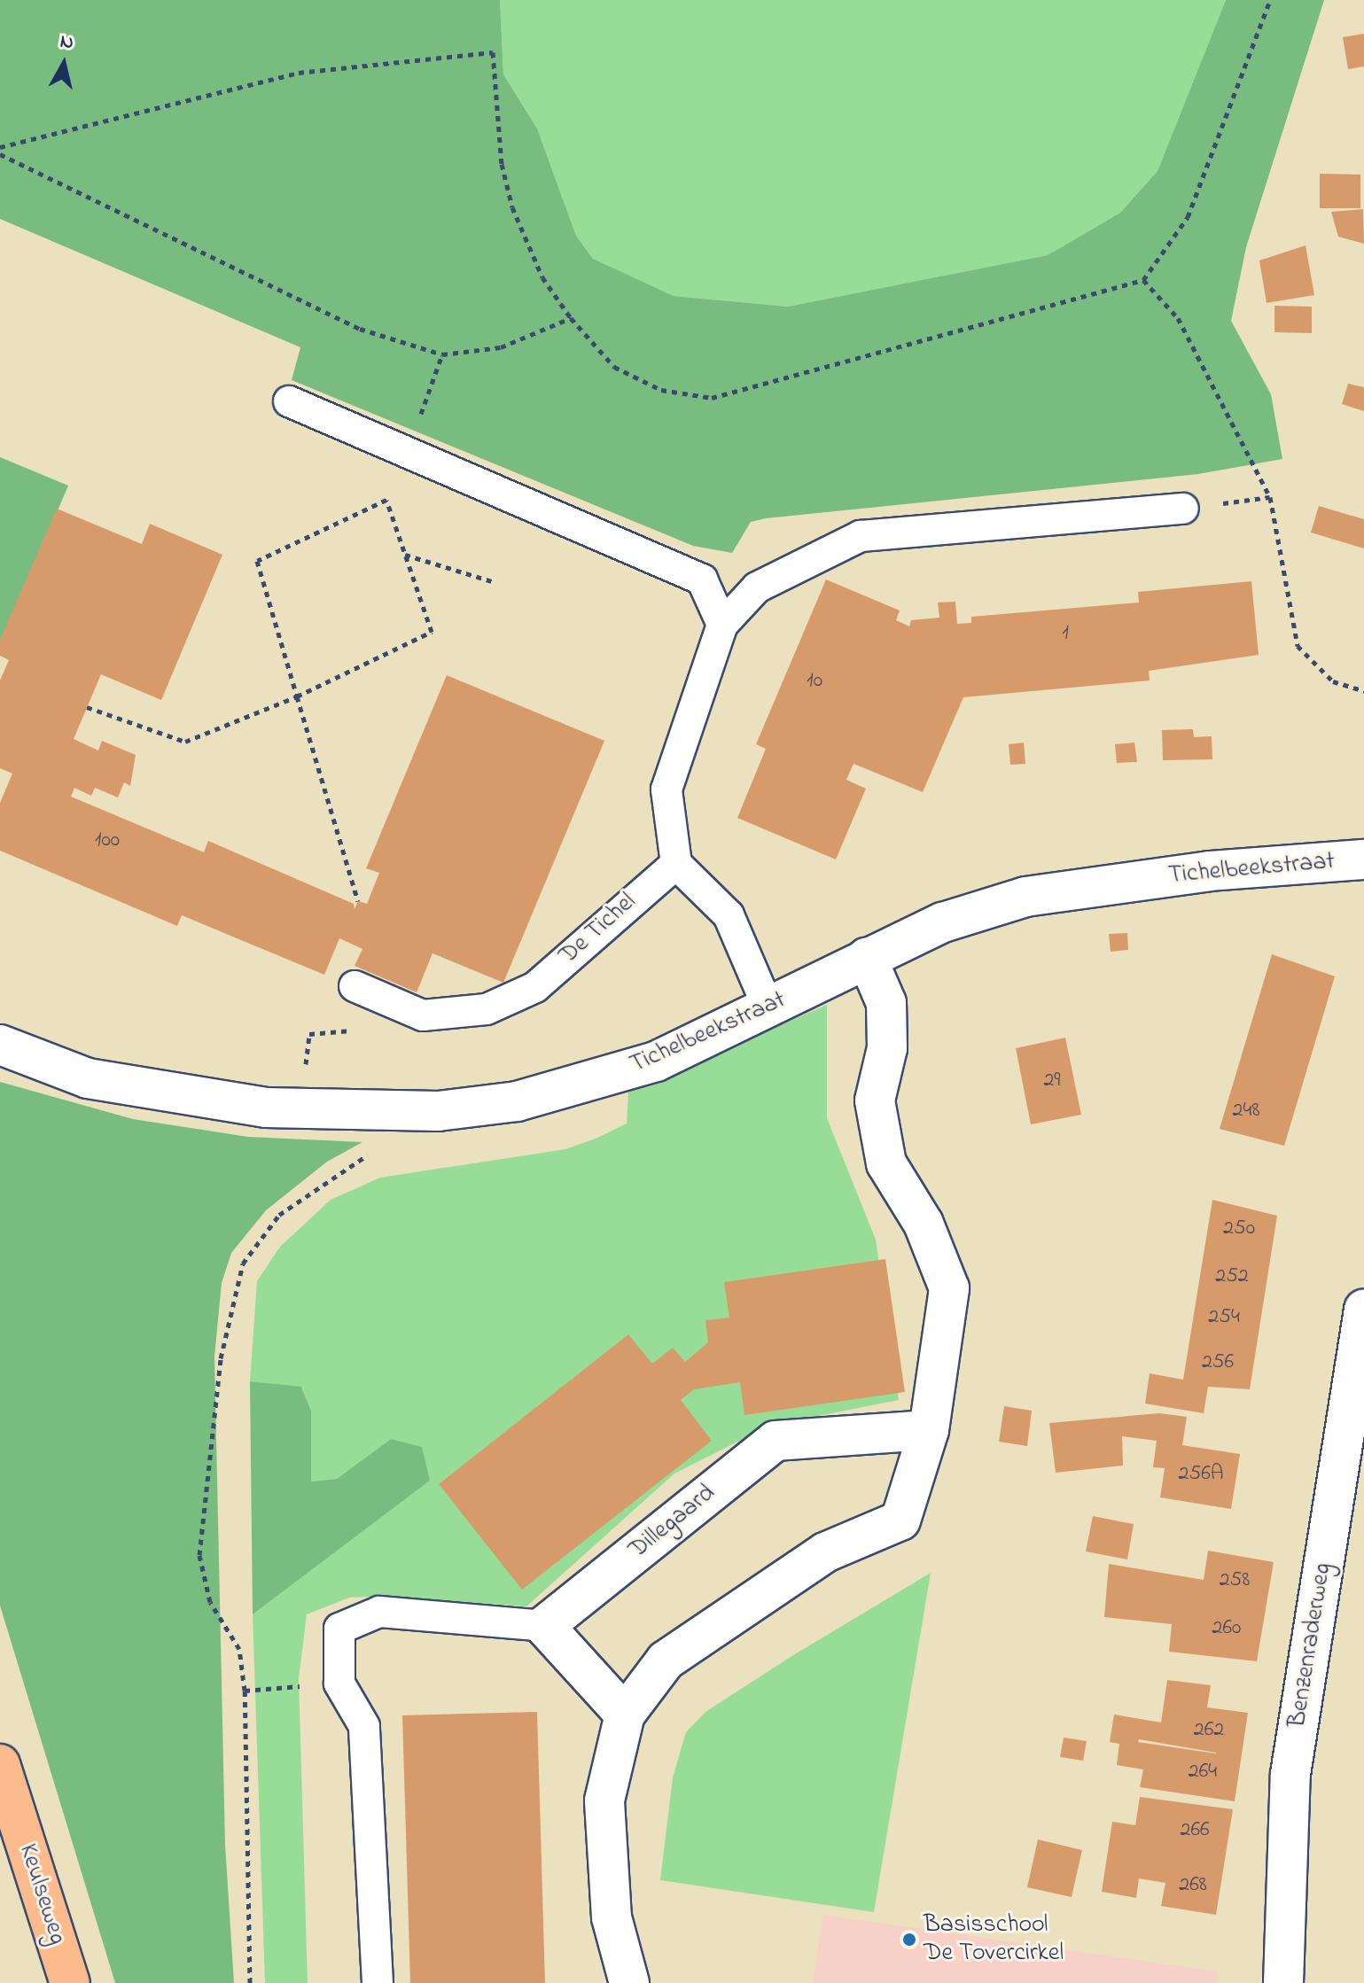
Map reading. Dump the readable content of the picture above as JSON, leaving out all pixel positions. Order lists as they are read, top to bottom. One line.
{"streets":{"highway":["Keulseweg"],"street":["Tichelbeekstraat","Dillegaard","Benzenraderweg"],"lane":["De Tichel"]},"places":["Basisschool De Tovercirkel"],"house_numbers":["1","10","100","29","248","250","252","254","256","256A","258","260","262","264","266","268"],"north":"top"}
